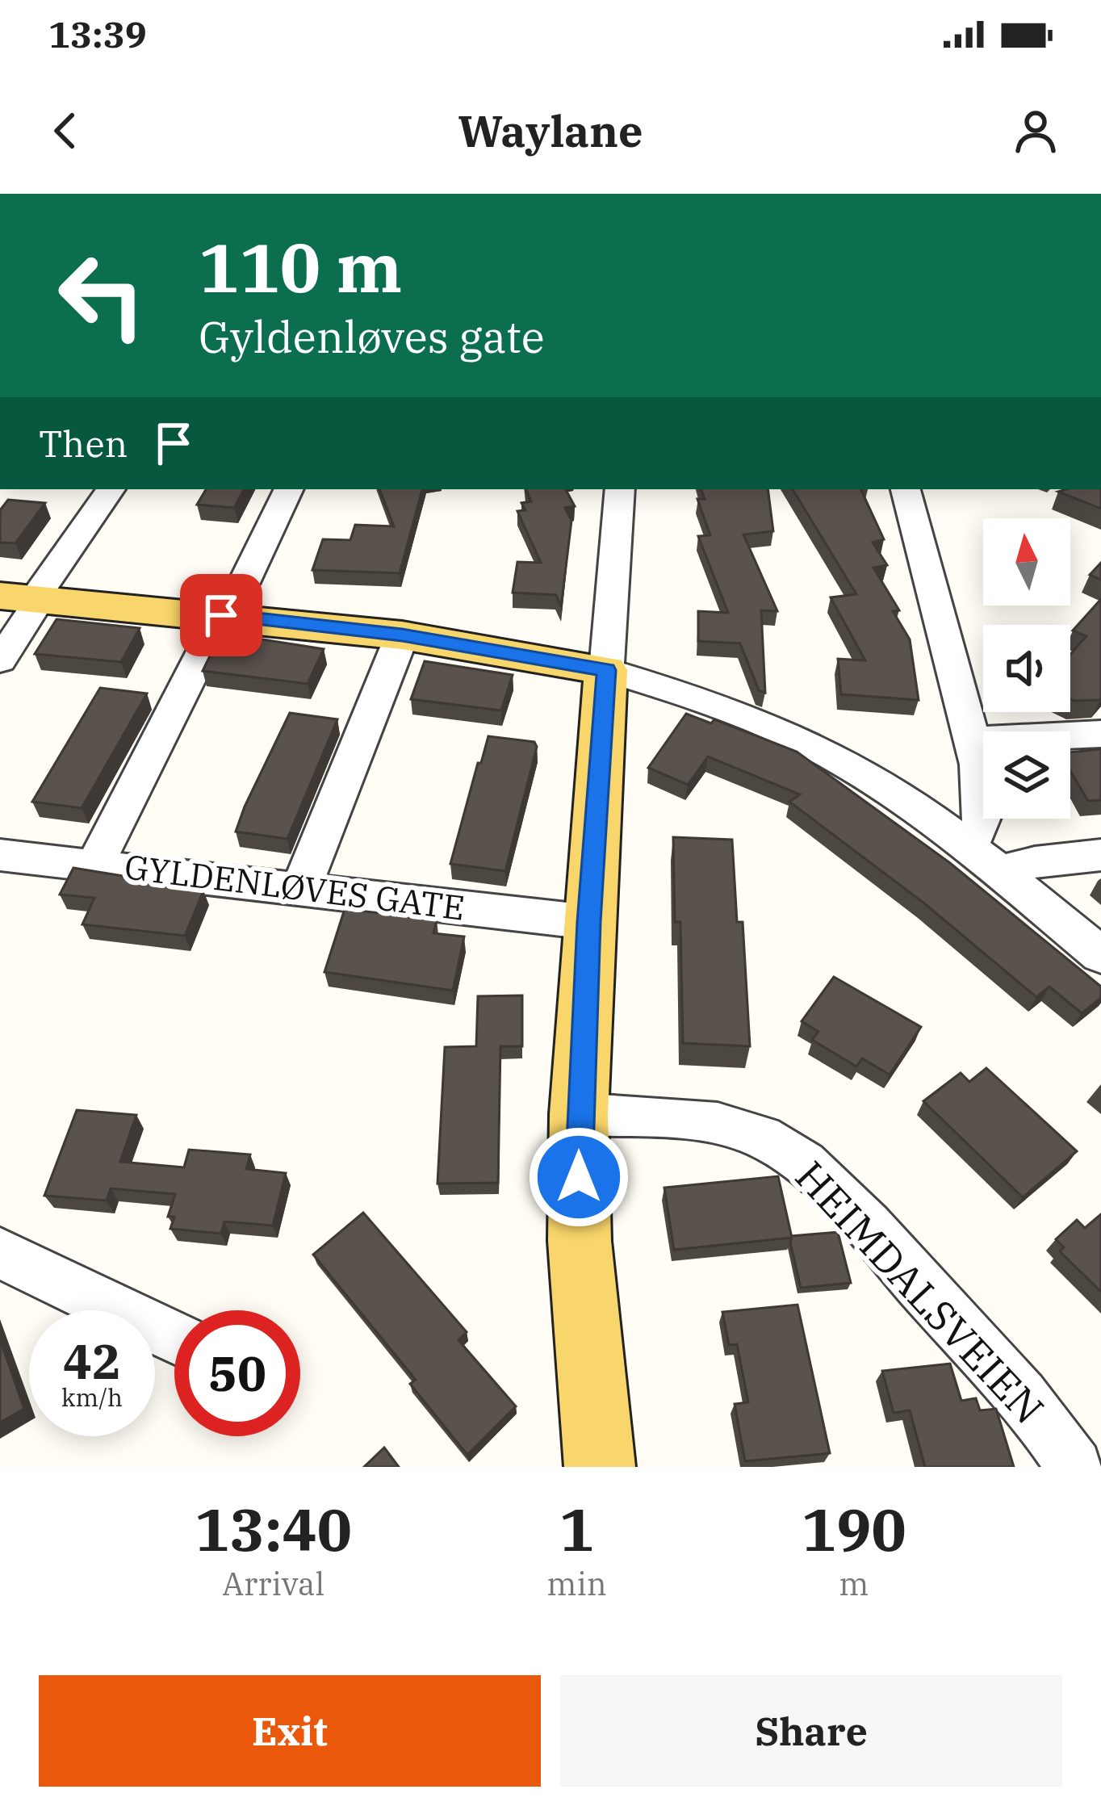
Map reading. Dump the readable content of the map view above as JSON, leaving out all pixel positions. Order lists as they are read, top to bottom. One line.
{"streets":{"street":["GYLDENLØVES GATE","HEIMDALSVEIEN"]},"north":"top","page":{"status":"13:39","header":"Waylane","turn":["110 m","Gyldenløves gate"],"then":"Then","speed":"42 km/h","limit":"50","eta":["13:40","Arrival","1","min","190","m"],"buttons":["Exit","Share"]}}
